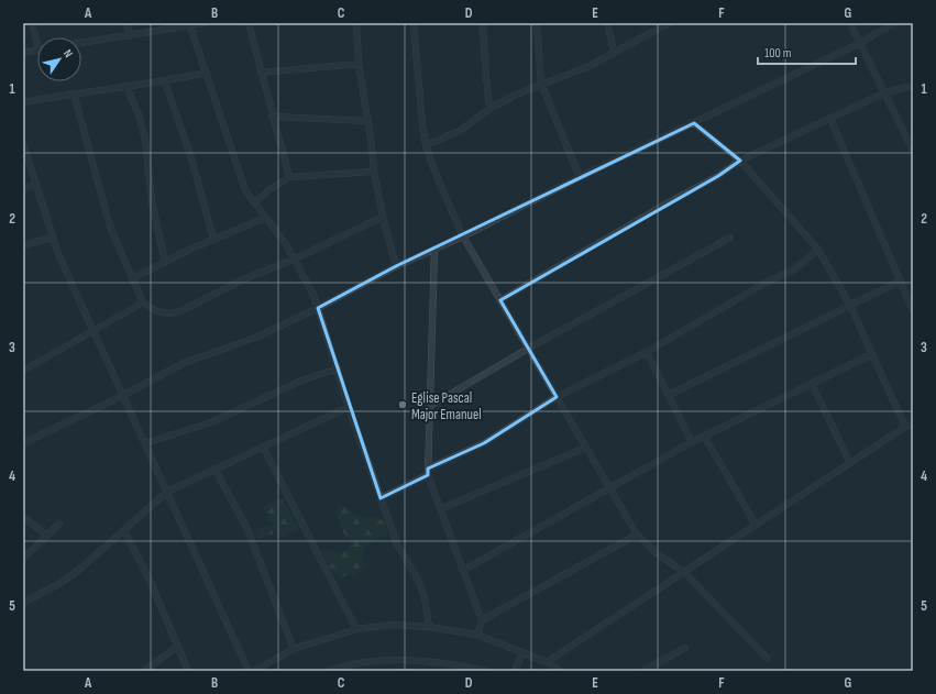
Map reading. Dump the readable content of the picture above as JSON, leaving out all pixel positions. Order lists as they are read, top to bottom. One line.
{"places":["Eglise Pascal Major Emanuel"],"scale_bar":"100 m","north":"top right","grid":{"columns":["A","B","C","D","E","F","G"],"rows":["1","2","3","4","5"]}}
